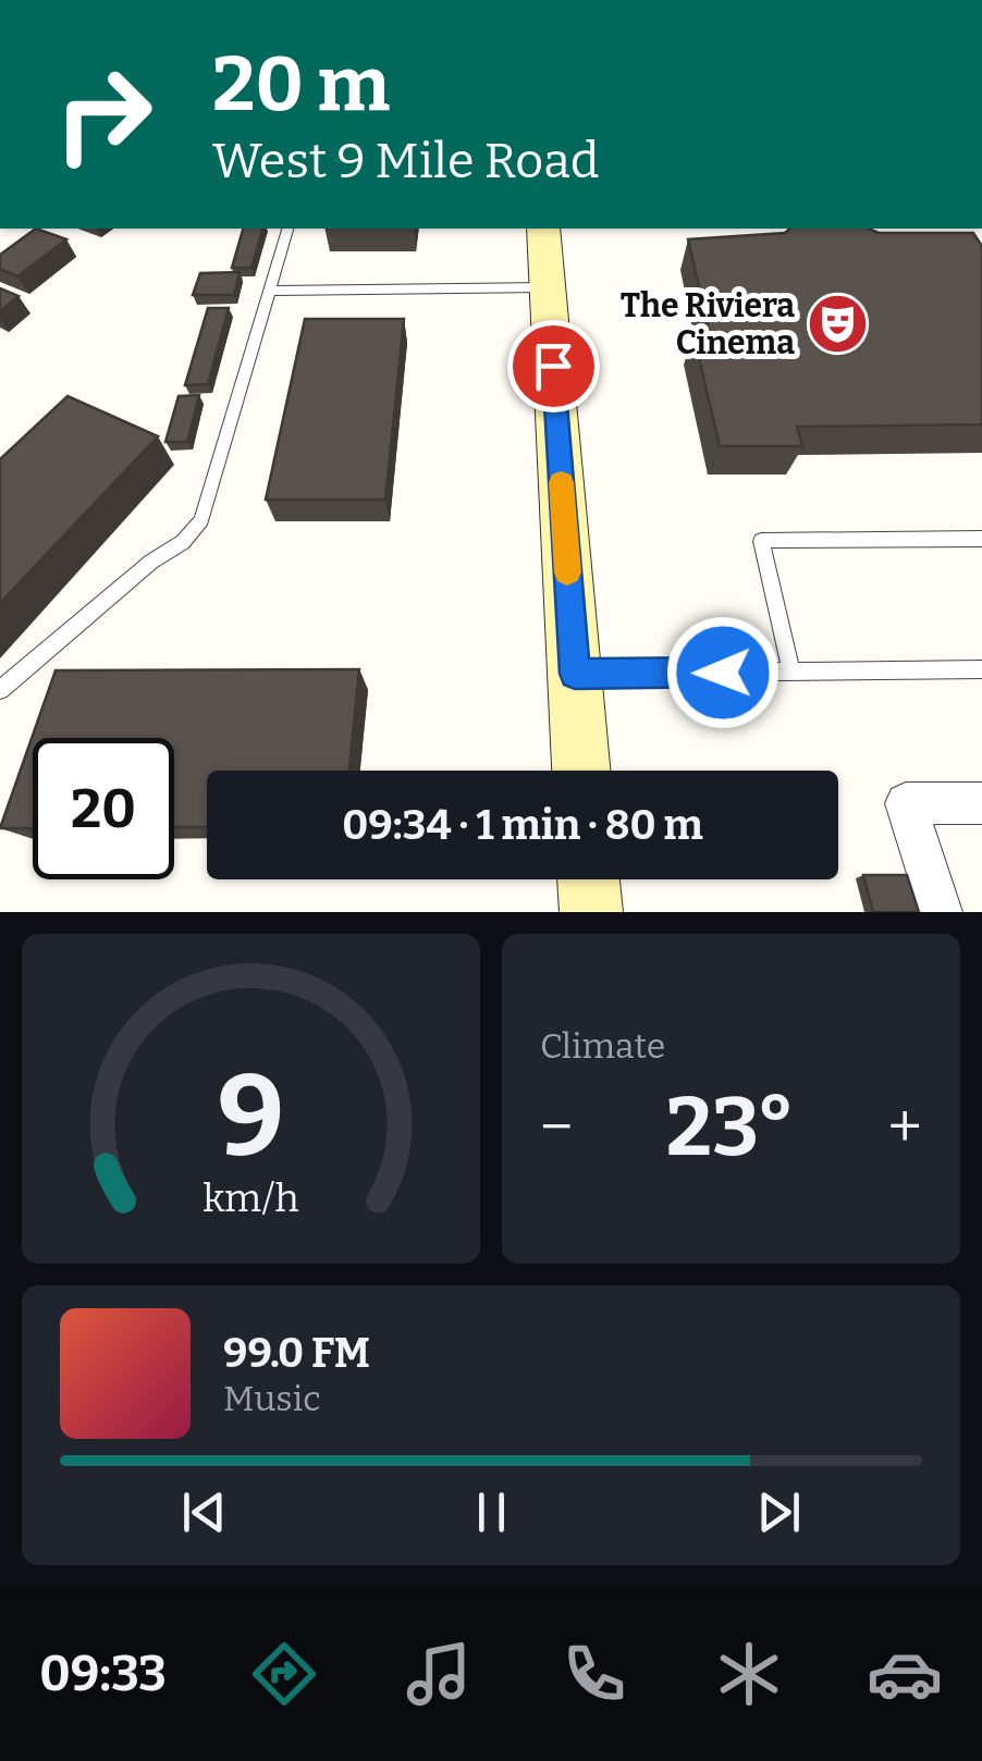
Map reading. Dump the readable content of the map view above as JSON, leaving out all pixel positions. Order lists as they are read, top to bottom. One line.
{"places":{"theatre":["The Riviera Cinema"]},"page":{"turn":["20 m","West 9 Mile Road"],"limit":"20","trip":"09:34 · 1 min · 80 m","tile":"Climate","heat":["−","23°","+"],"song":["99.0 FM","Music"],"tabs":"09:33","gauge":["9","km/h"]}}
